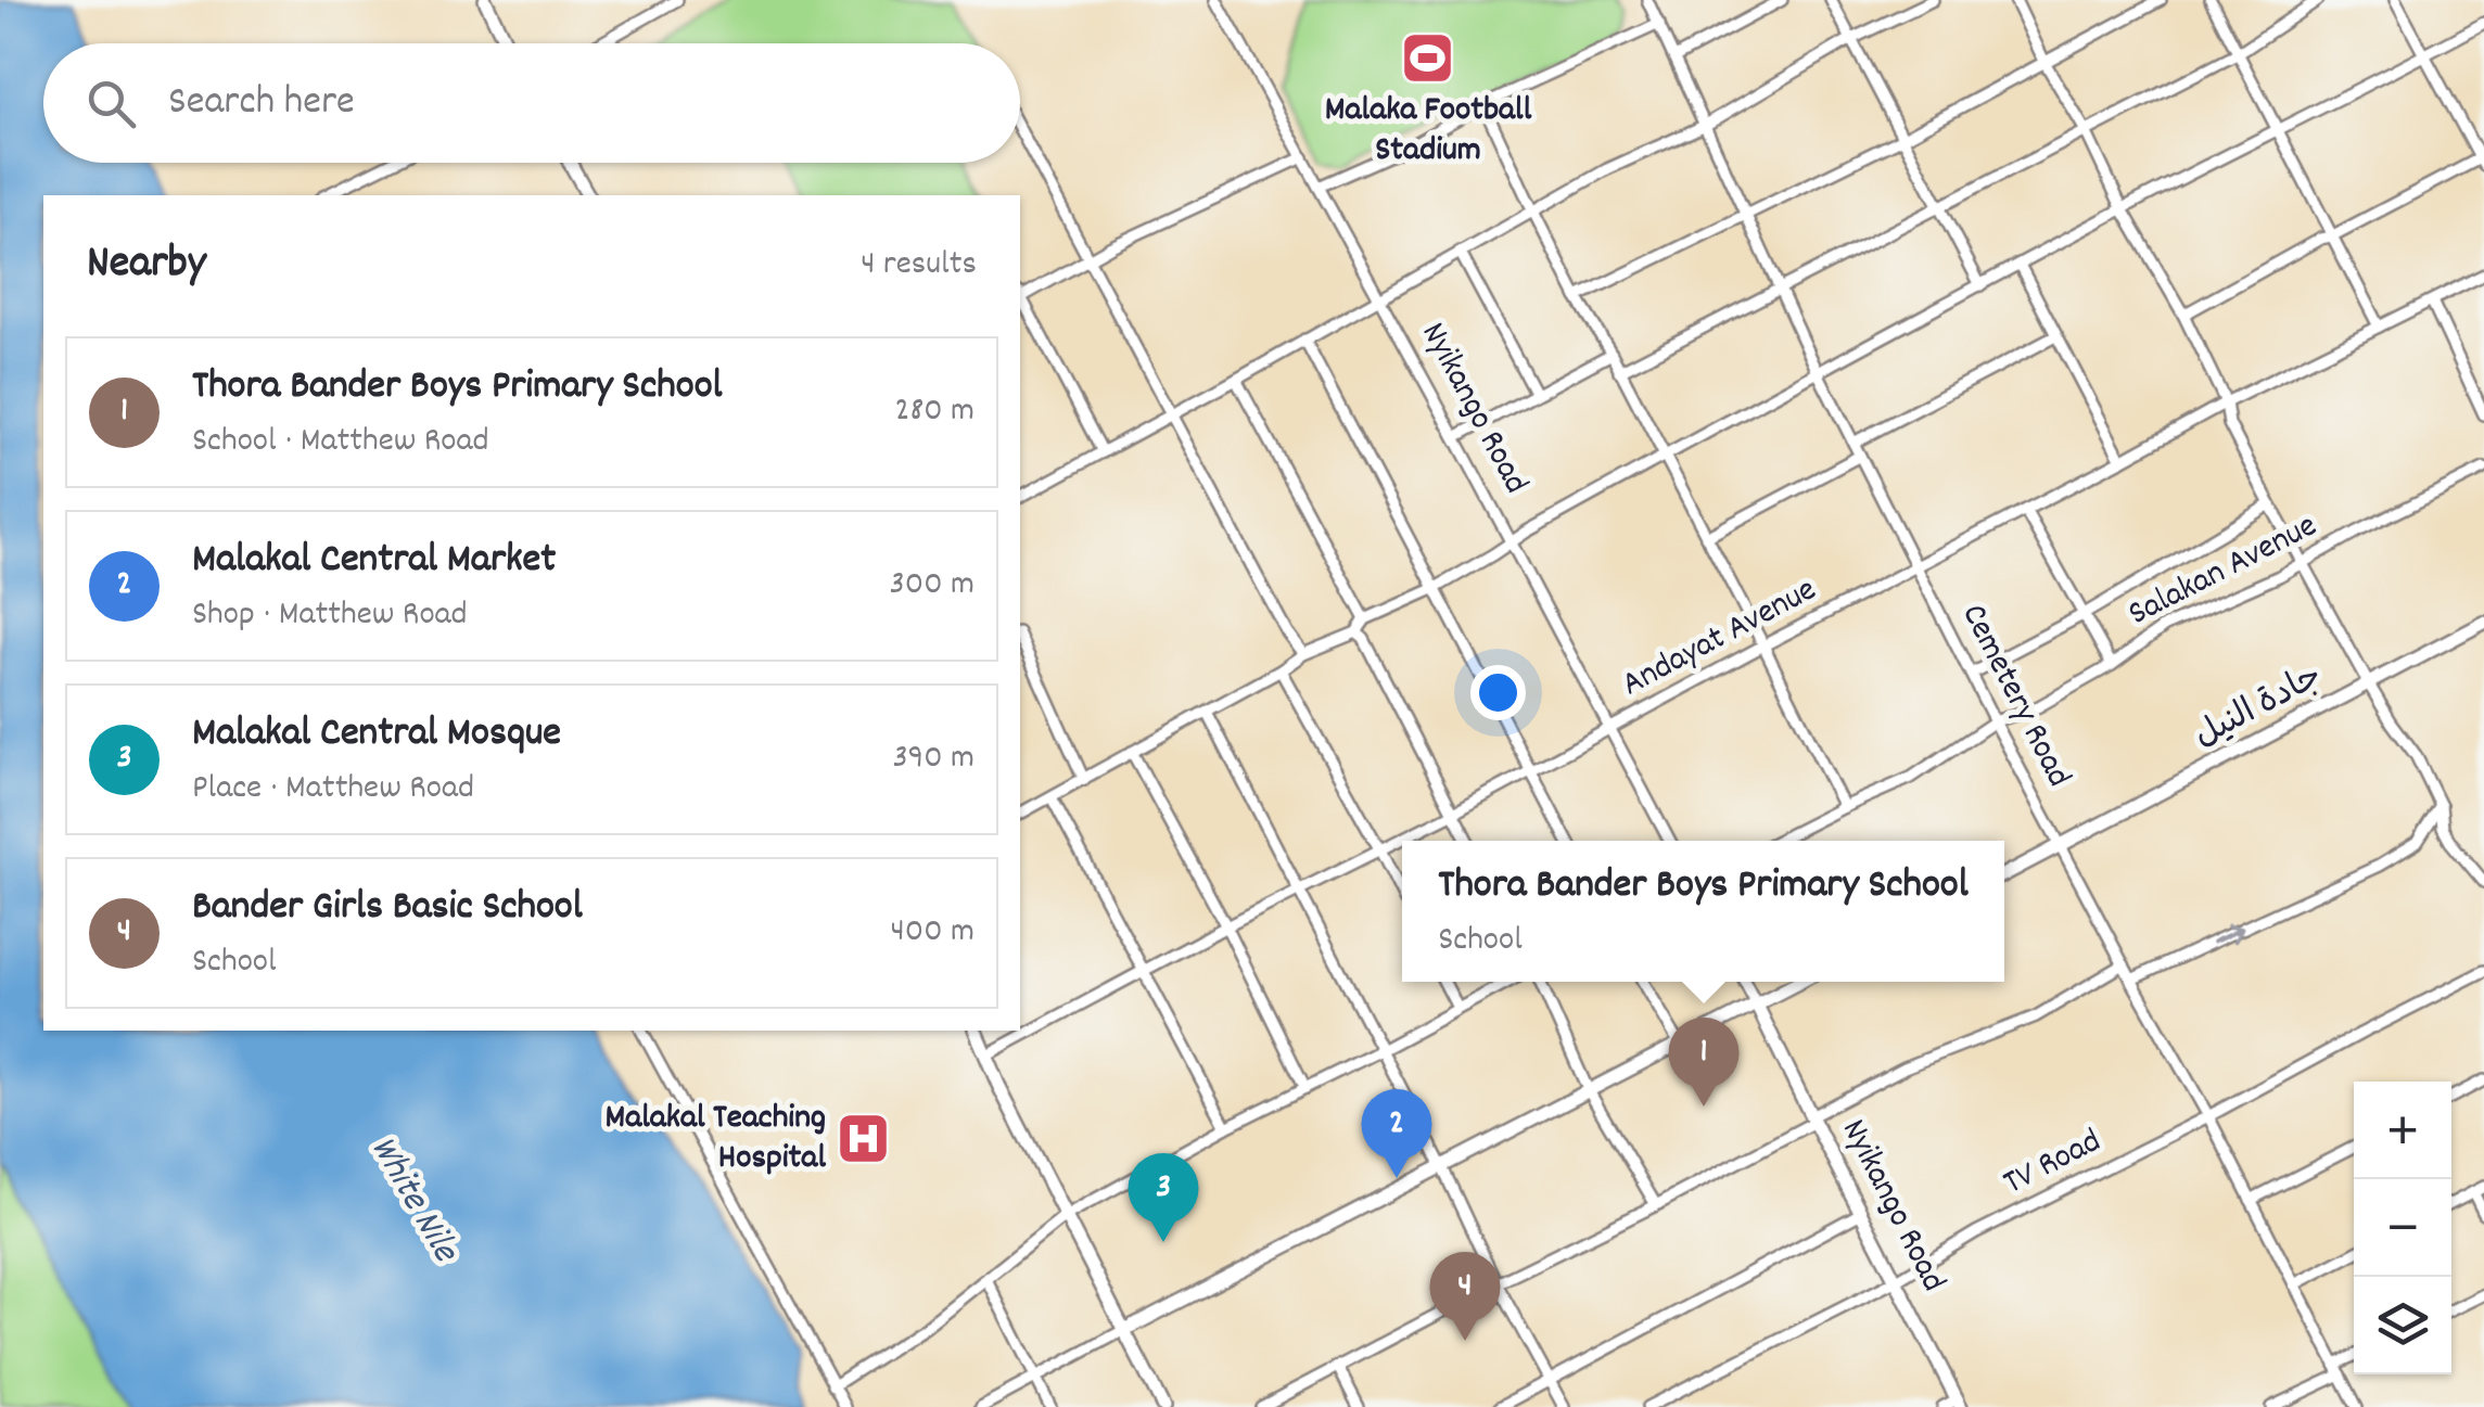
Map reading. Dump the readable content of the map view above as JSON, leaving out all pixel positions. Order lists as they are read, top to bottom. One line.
{"streets":{"street":["Nyikango Road","Salakan Avenue","Andayat Avenue","Cemetery Road","جادة النيل","TV Road"]},"crossings":[["Nyikango Road","Andayat Avenue"],["Nyikango Road","TV Road"],["Salakan Avenue","Cemetery Road"],["Andayat Avenue","Cemetery Road"],["Cemetery Road","جادة النيل"],["Cemetery Road","TV Road"]],"water":["White Nile"],"places":{"sports":["Malaka Football Stadium"],"hospital":["Malakal Teaching Hospital"]},"page":{"search":"Search here","heading":["Nearby","4 results"],"list":[{"mark":"1","name":"Thora Bander Boys Primary School","note":"School · Matthew Road","value":"280 m"},{"mark":"2","name":"Malakal Central Market","note":"Shop · Matthew Road","value":"300 m"},{"mark":"3","name":"Malakal Central Mosque","note":"Place · Matthew Road","value":"390 m"},{"mark":"4","name":"Bander Girls Basic School","note":"School","value":"400 m"}],"popup":["Thora Bander Boys Primary School","School"],"pins":["1","2","3","4"],"map_buttons":["+","−"]}}
